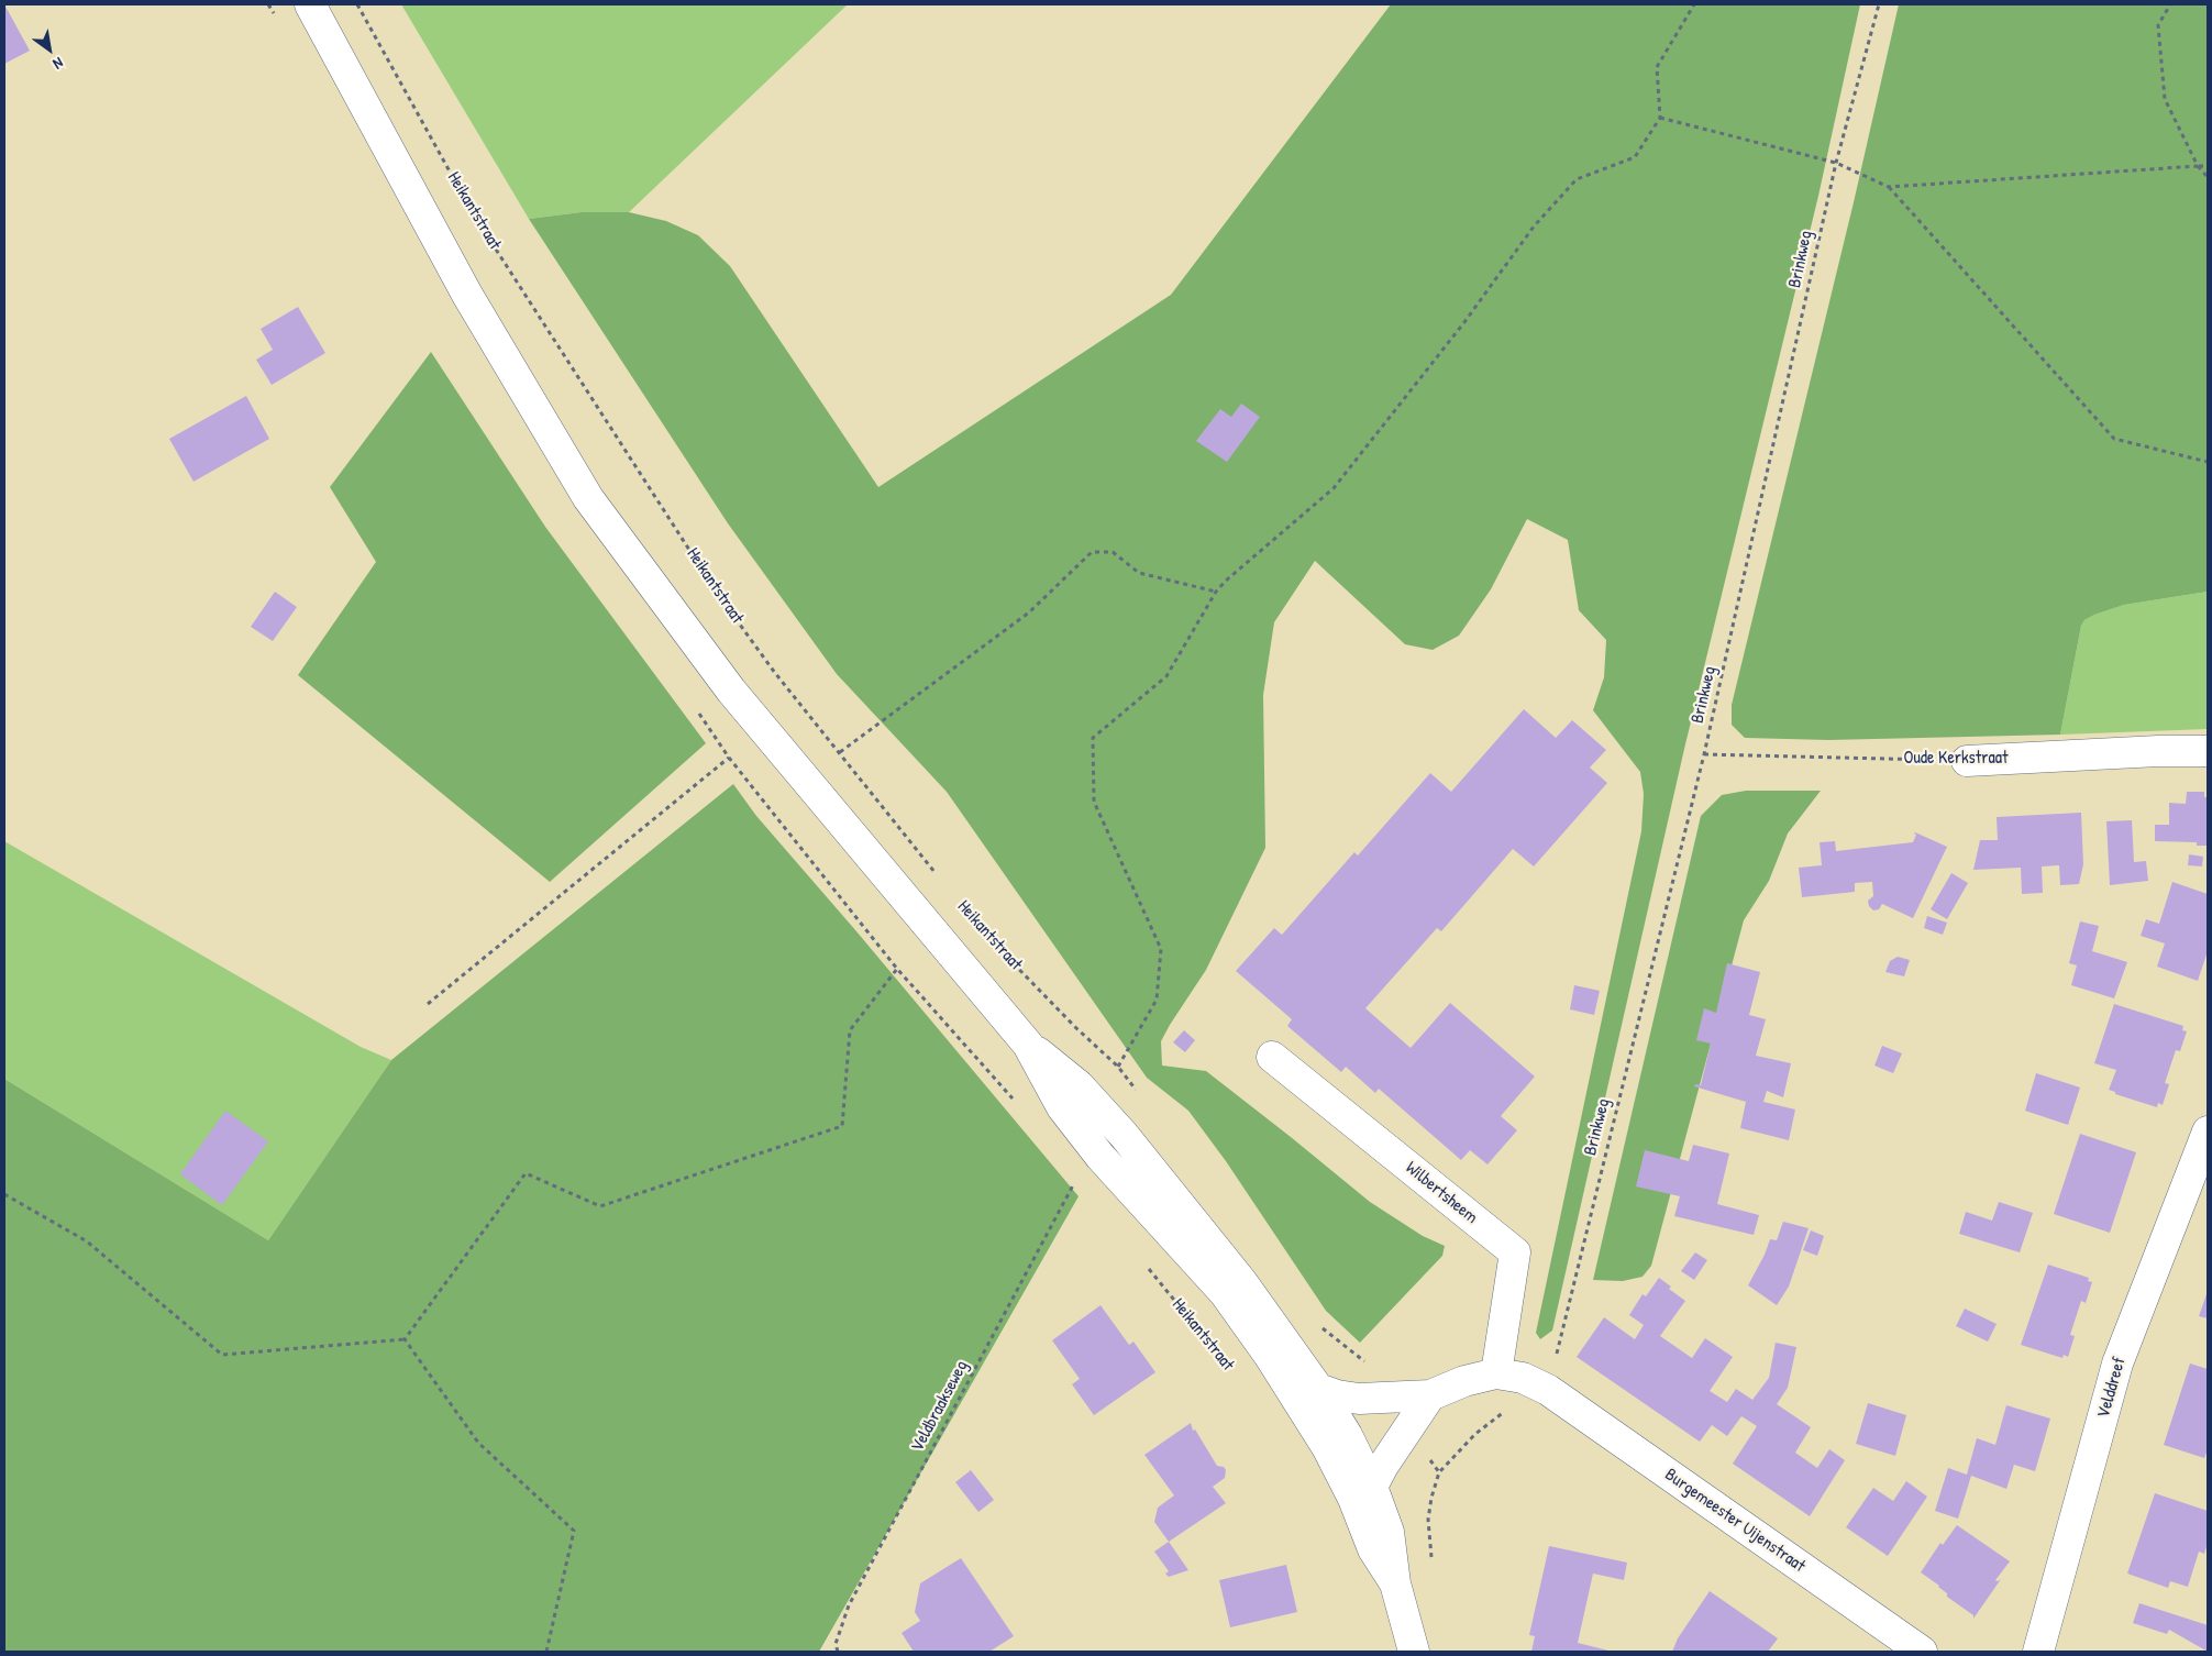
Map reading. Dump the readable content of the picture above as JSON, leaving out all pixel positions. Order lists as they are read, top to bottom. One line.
{"streets":{"street":["Oude Kerkstraat","Wilbertsheem","Velddreef","Burgemeester Uijenstraat"],"path":["Heikantstraat","Brinkweg","Veldbraakseweg"]},"crossings":[["Brinkweg","Oude Kerkstraat"],["Brinkweg","Burgemeester Uijenstraat"],["Wilbertsheem","Burgemeester Uijenstraat"]],"north":"bottom right"}
